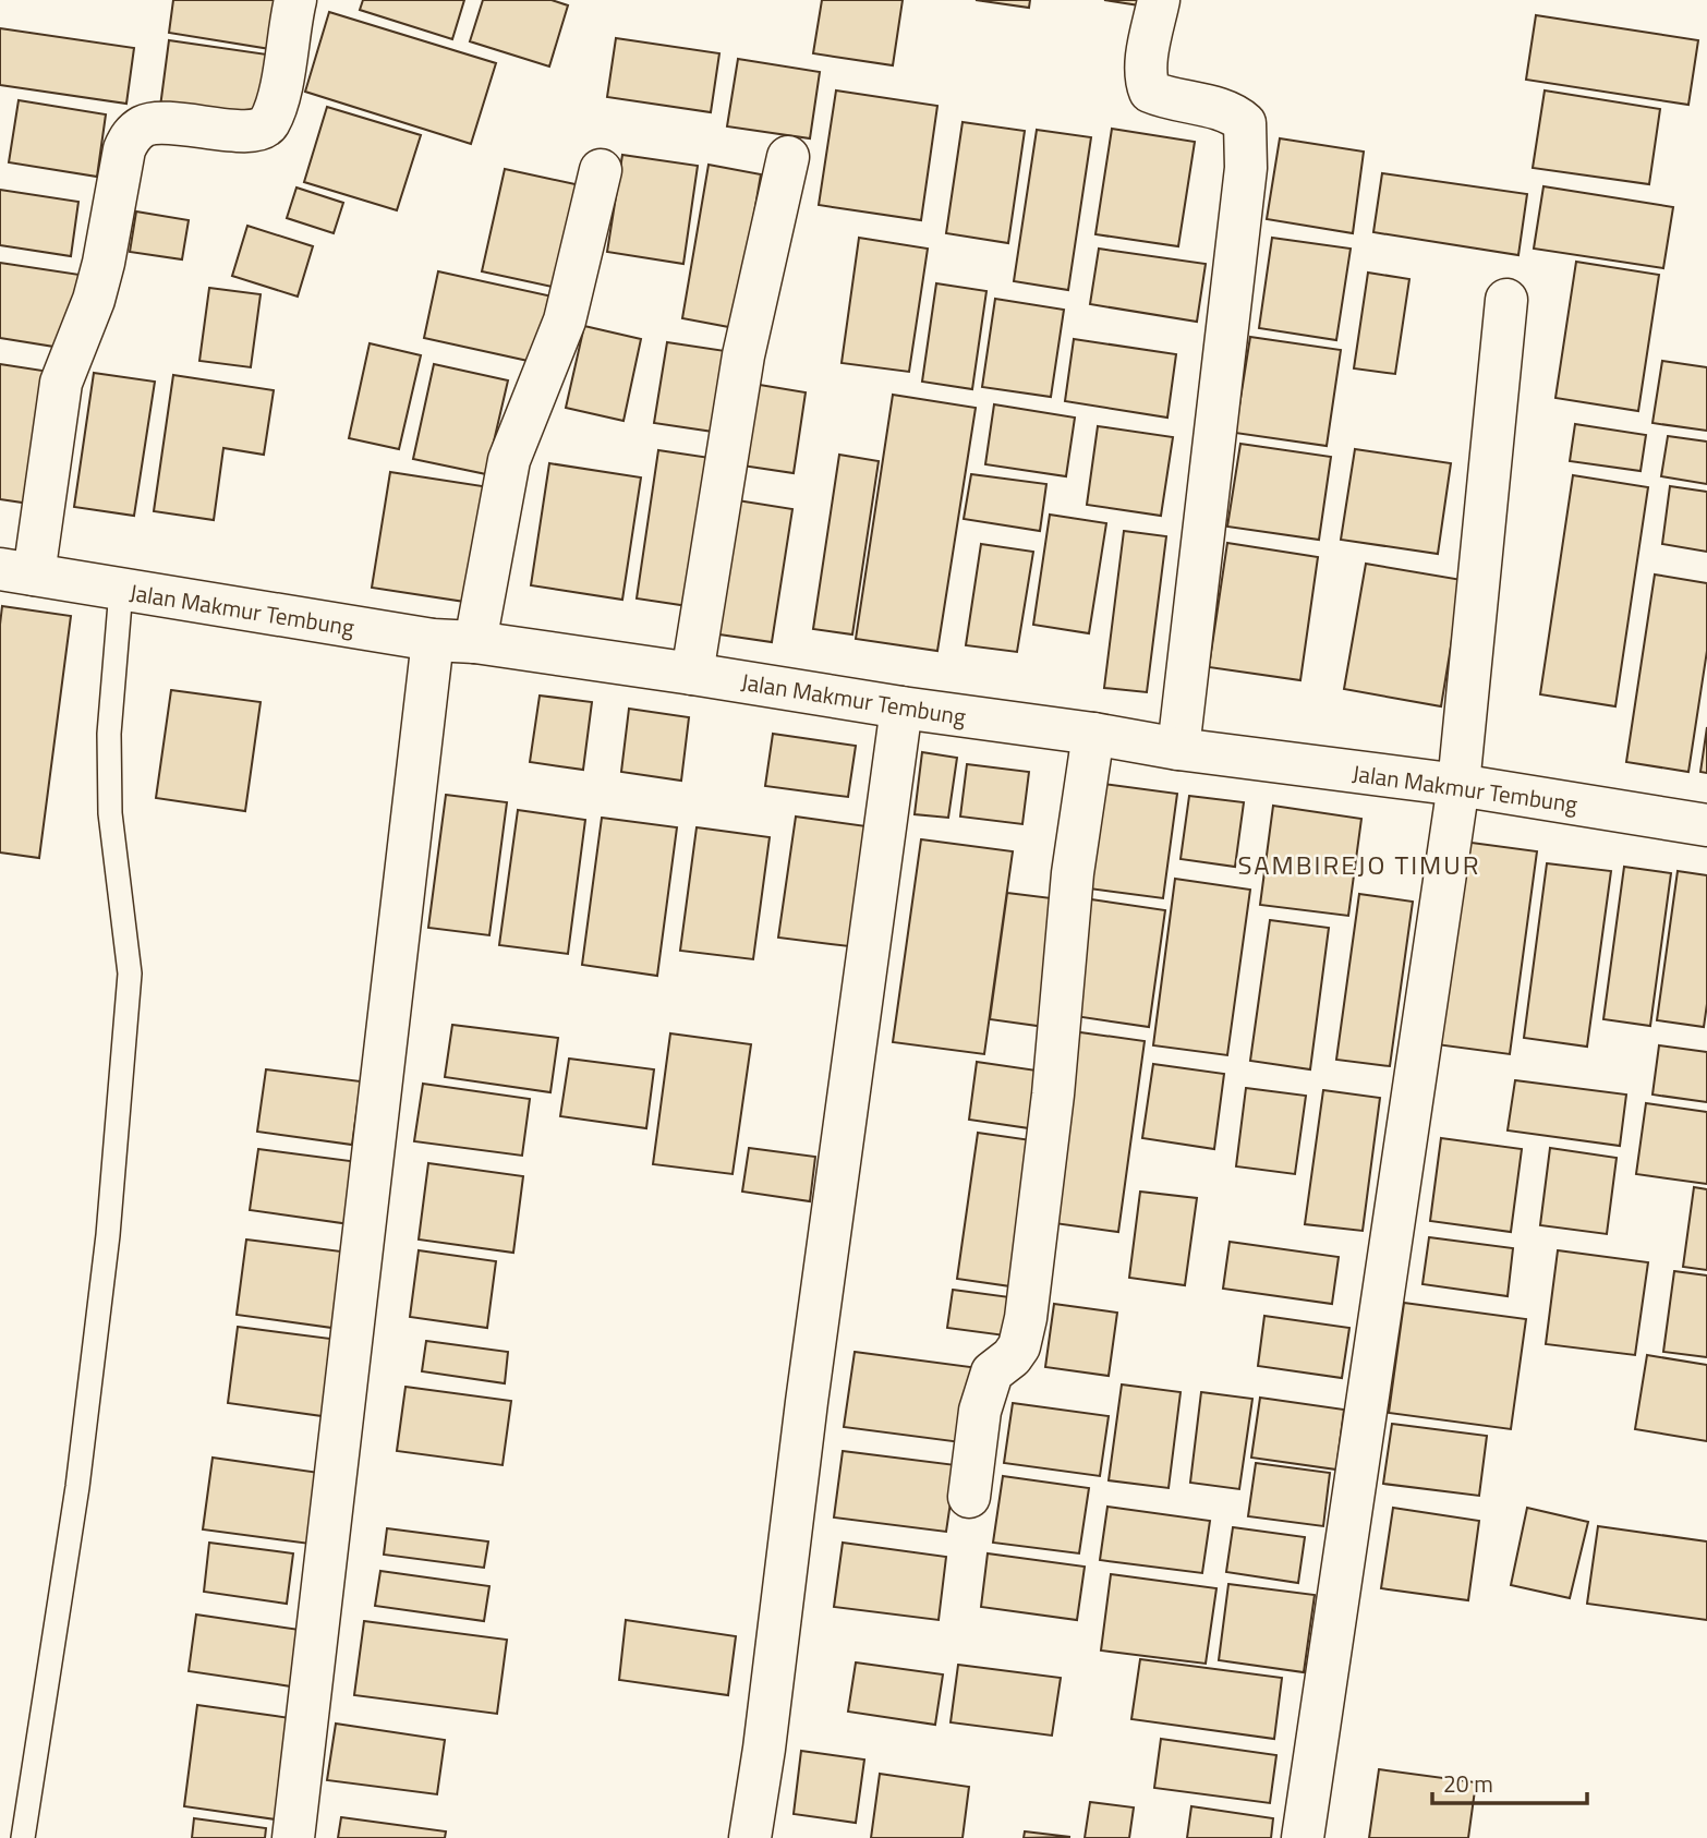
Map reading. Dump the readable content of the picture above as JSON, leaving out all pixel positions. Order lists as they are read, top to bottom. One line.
{"streets":{"street":["Jalan Makmur Tembung"]},"districts":["SAMBIREJO TIMUR"],"scale_bar":"20 m"}
